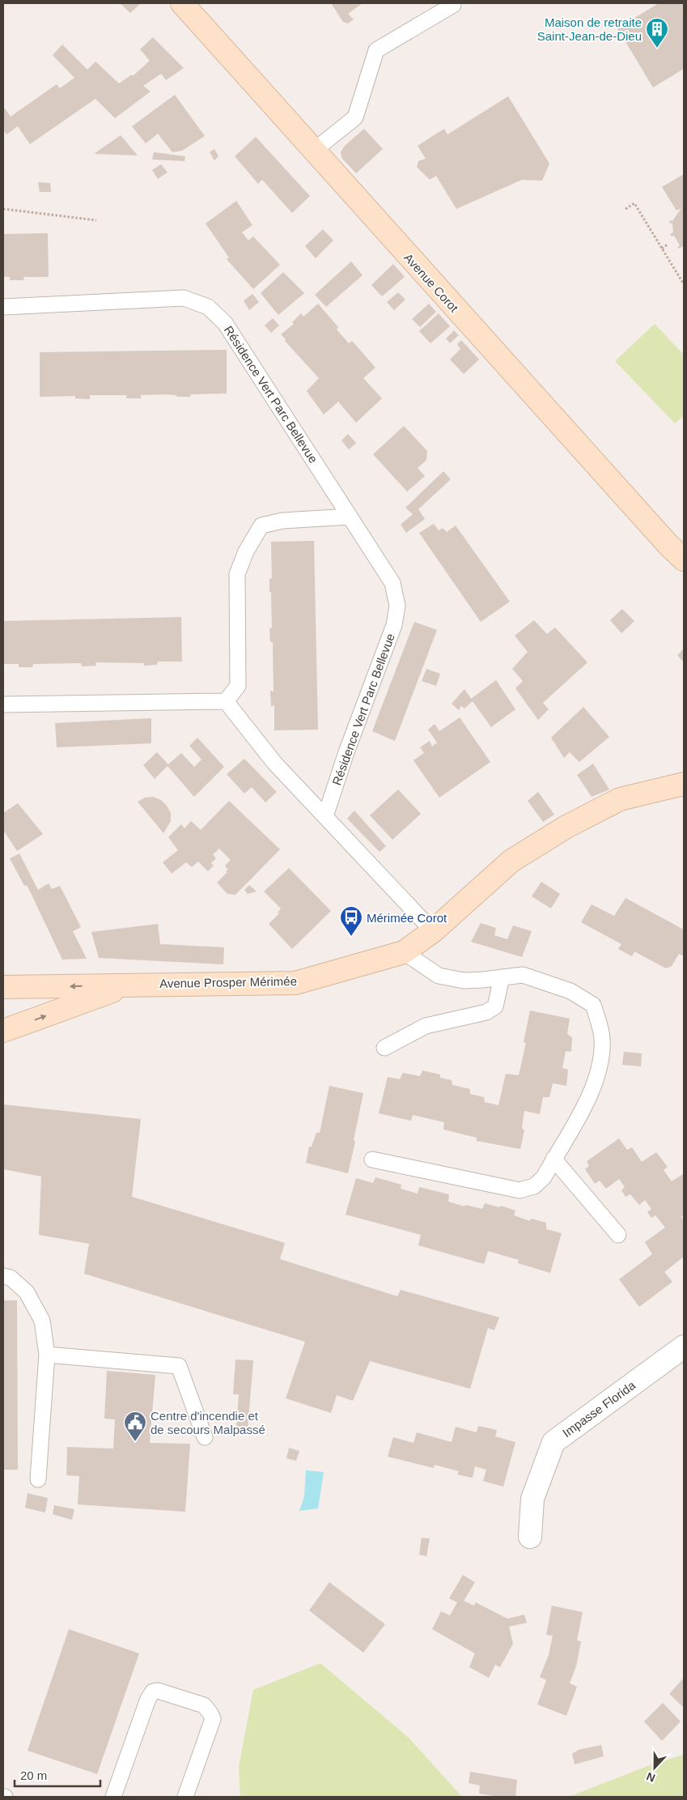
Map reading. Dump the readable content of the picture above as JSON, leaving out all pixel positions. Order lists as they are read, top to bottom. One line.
{"streets":{"street":["Avenue Corot","Avenue Prosper Mérimée","Impasse Florida"],"lane":["Résidence Vert Parc Bellevue"]},"places":{"building":["Maison de retraite Saint-Jean-de-Dieu"],"bus stop":["Mérimée Corot"],"public building":["Centre d'incendie et de secours Malpassé"]},"scale_bar":"20 m","north":"bottom"}
